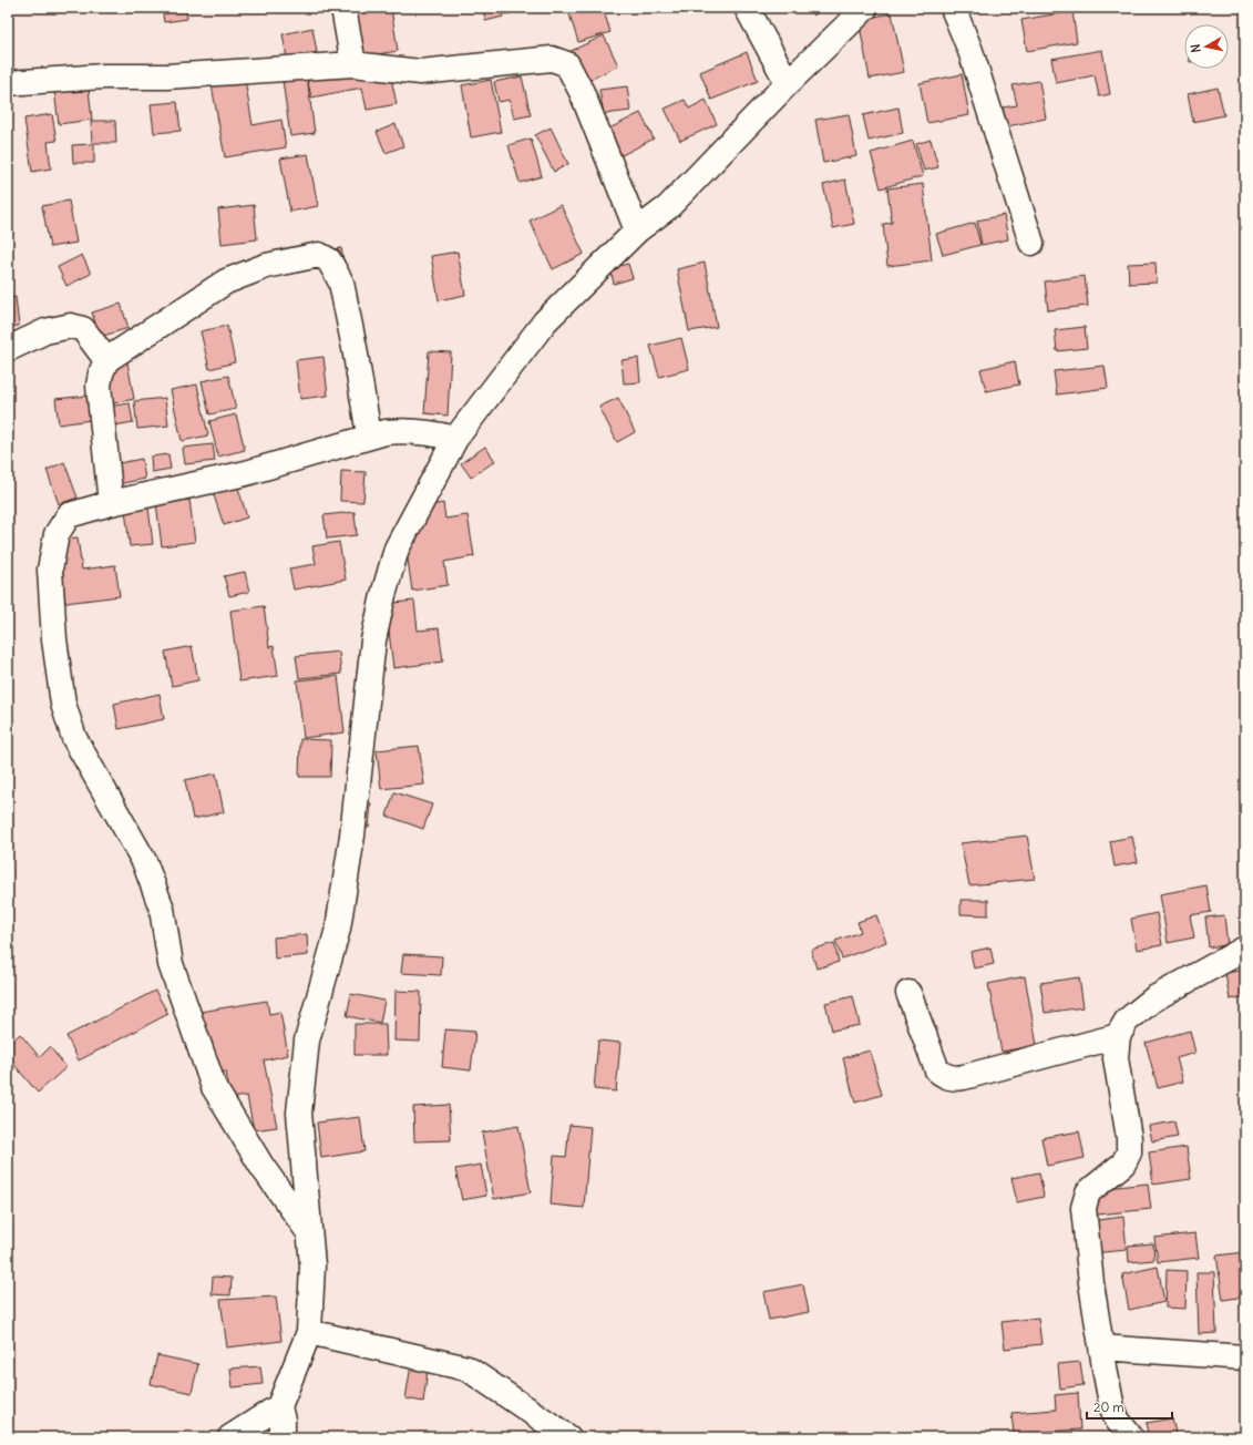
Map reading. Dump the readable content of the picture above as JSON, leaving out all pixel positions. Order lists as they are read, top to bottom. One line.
{"scale_bar":"20 m","north":"left"}
